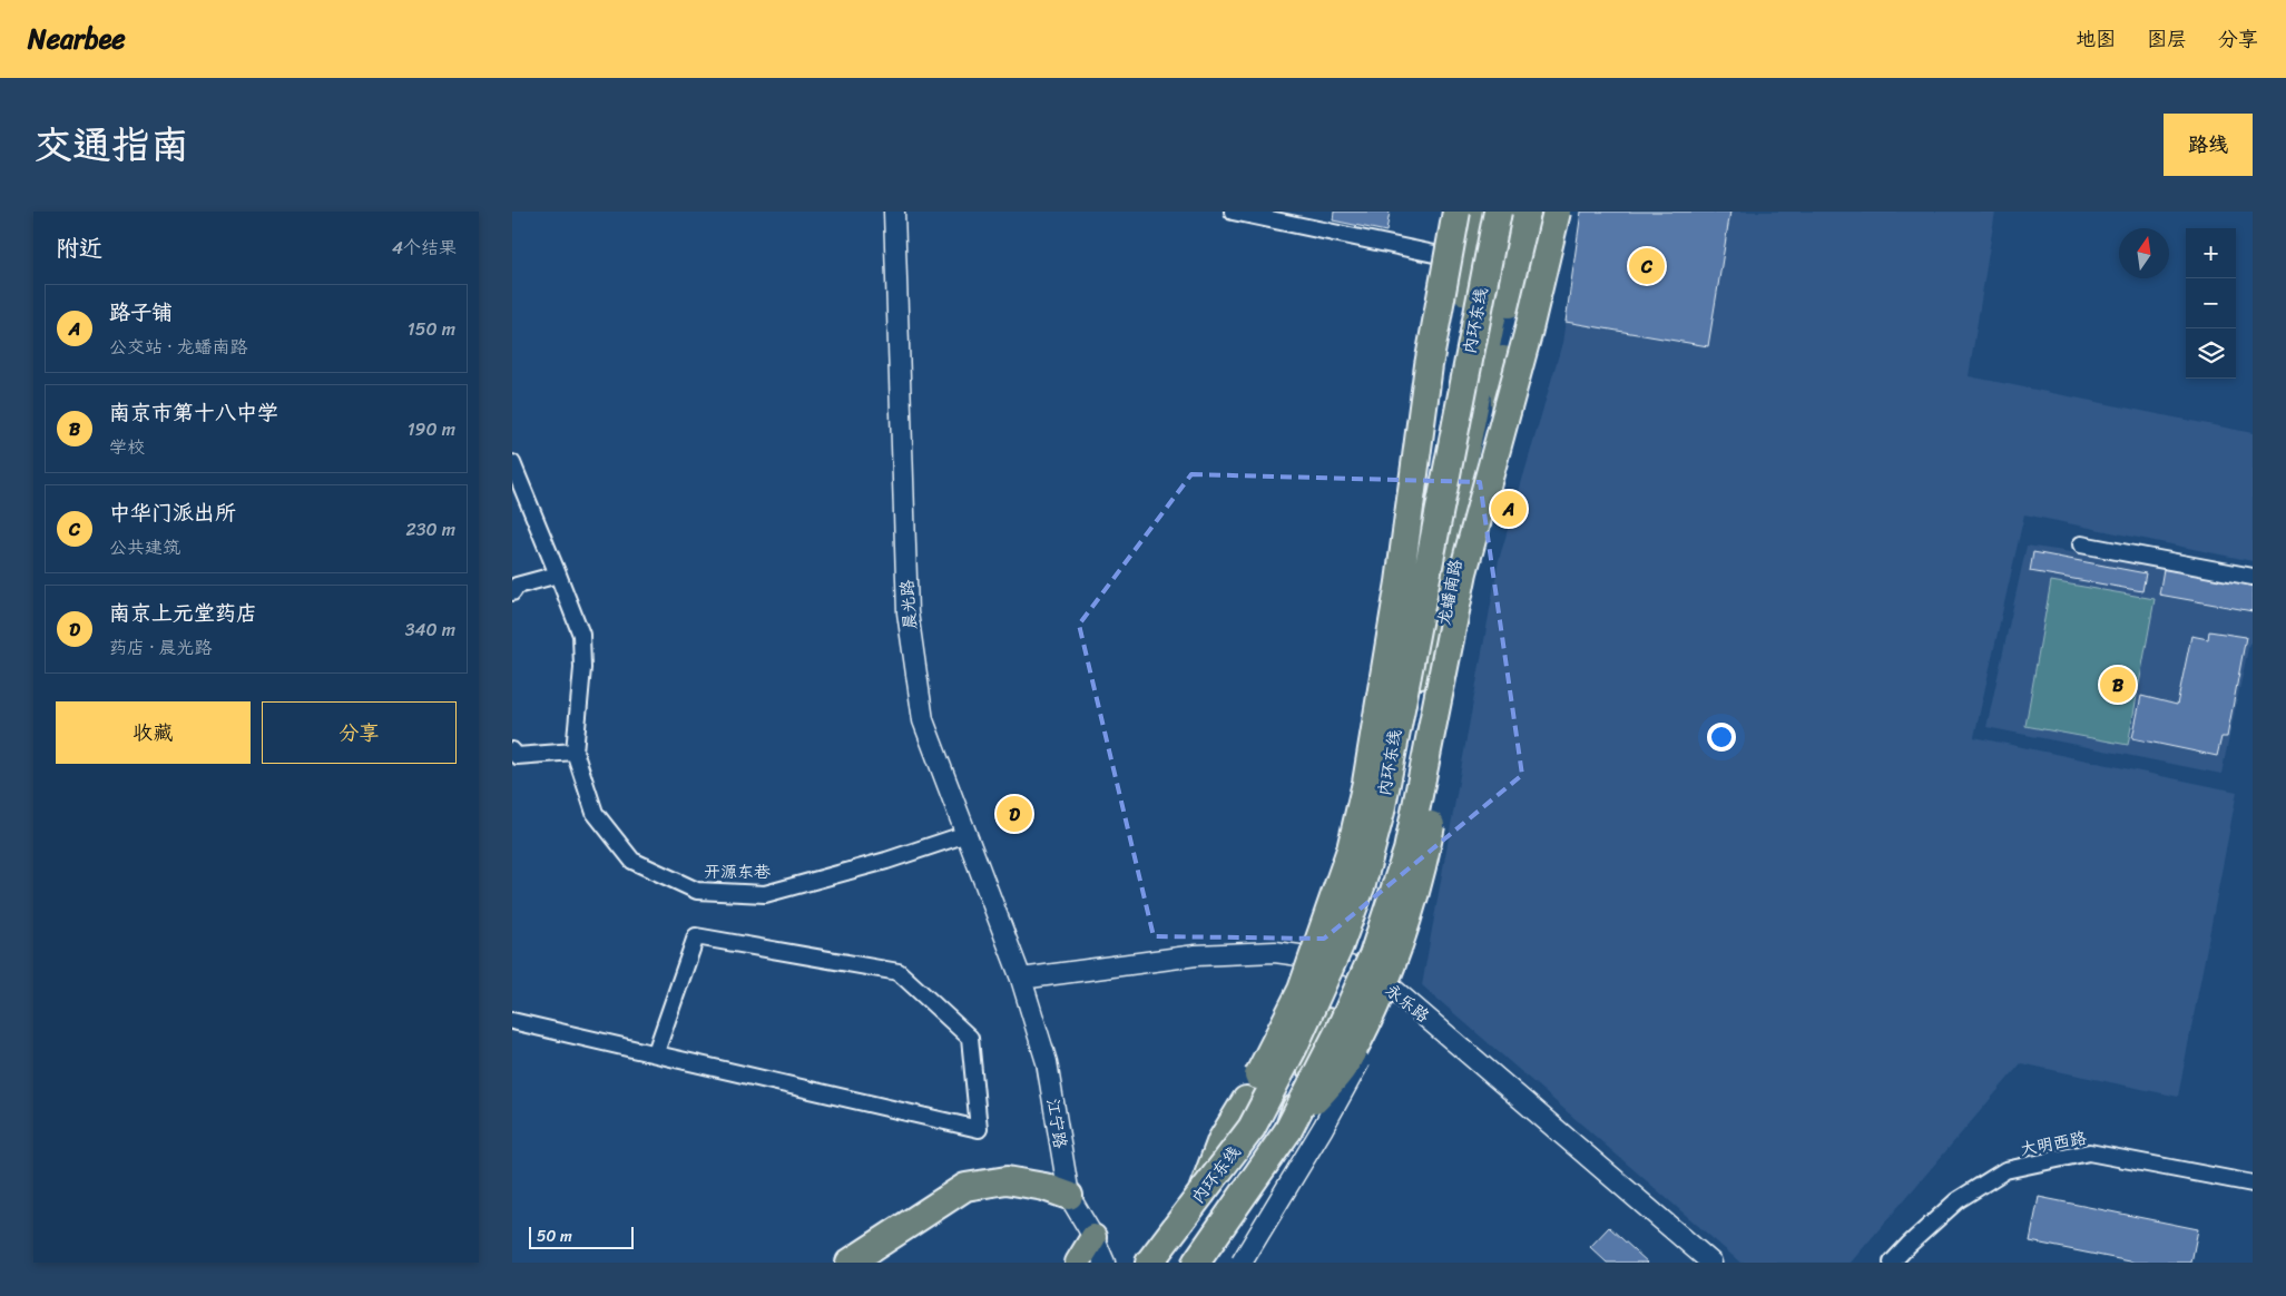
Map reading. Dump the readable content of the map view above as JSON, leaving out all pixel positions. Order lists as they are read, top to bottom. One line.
{"streets":{"highway":["内环东线"],"street":["龙蟠南路","晨光路","开源东巷","永乐路","江宁路","大明西路"]},"crossings":[["龙蟠南路","永乐路"],["晨光路","开源东巷"],["晨光路","永乐路"],["晨光路","江宁路"],["永乐路","江宁路"]],"scale_bar":"50 m","north":"top","page":{"header":"Nearbee","nav":["地图","图层","分享"],"title":"交通指南","buttons":["路线",["收藏","分享"]],"heading":["附近","4个结果"],"map_buttons":["+","−"],"pins":["C","A","B","D"],"list":[{"mark":"A","name":"路子铺","note":"公交站 · 龙蟠南路","value":"150 m"},{"mark":"B","name":"南京市第十八中学","note":"学校","value":"190 m"},{"mark":"C","name":"中华门派出所","note":"公共建筑","value":"230 m"},{"mark":"D","name":"南京上元堂药店","note":"药店 · 晨光路","value":"340 m"}],"scale":"50 m"}}
